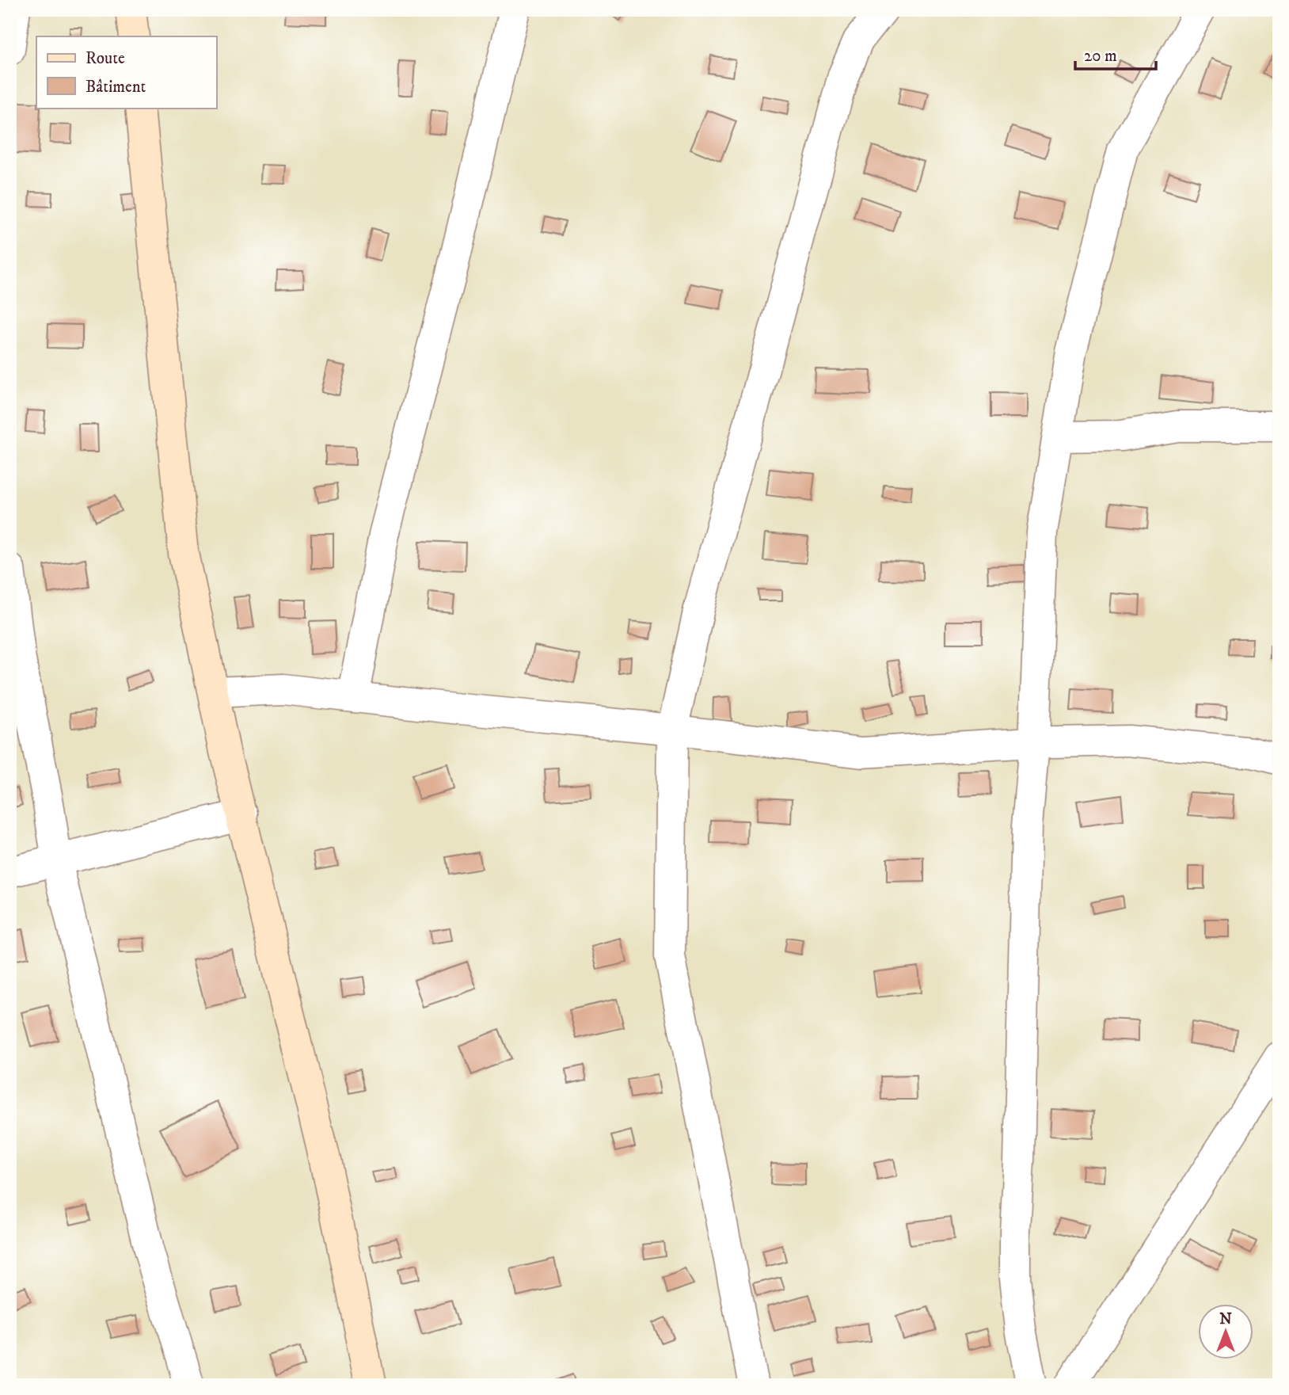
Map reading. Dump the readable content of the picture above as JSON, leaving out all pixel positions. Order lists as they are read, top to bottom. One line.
{"legend":["Route","Bâtiment"],"scale_bar":"20 m","north":"top"}
